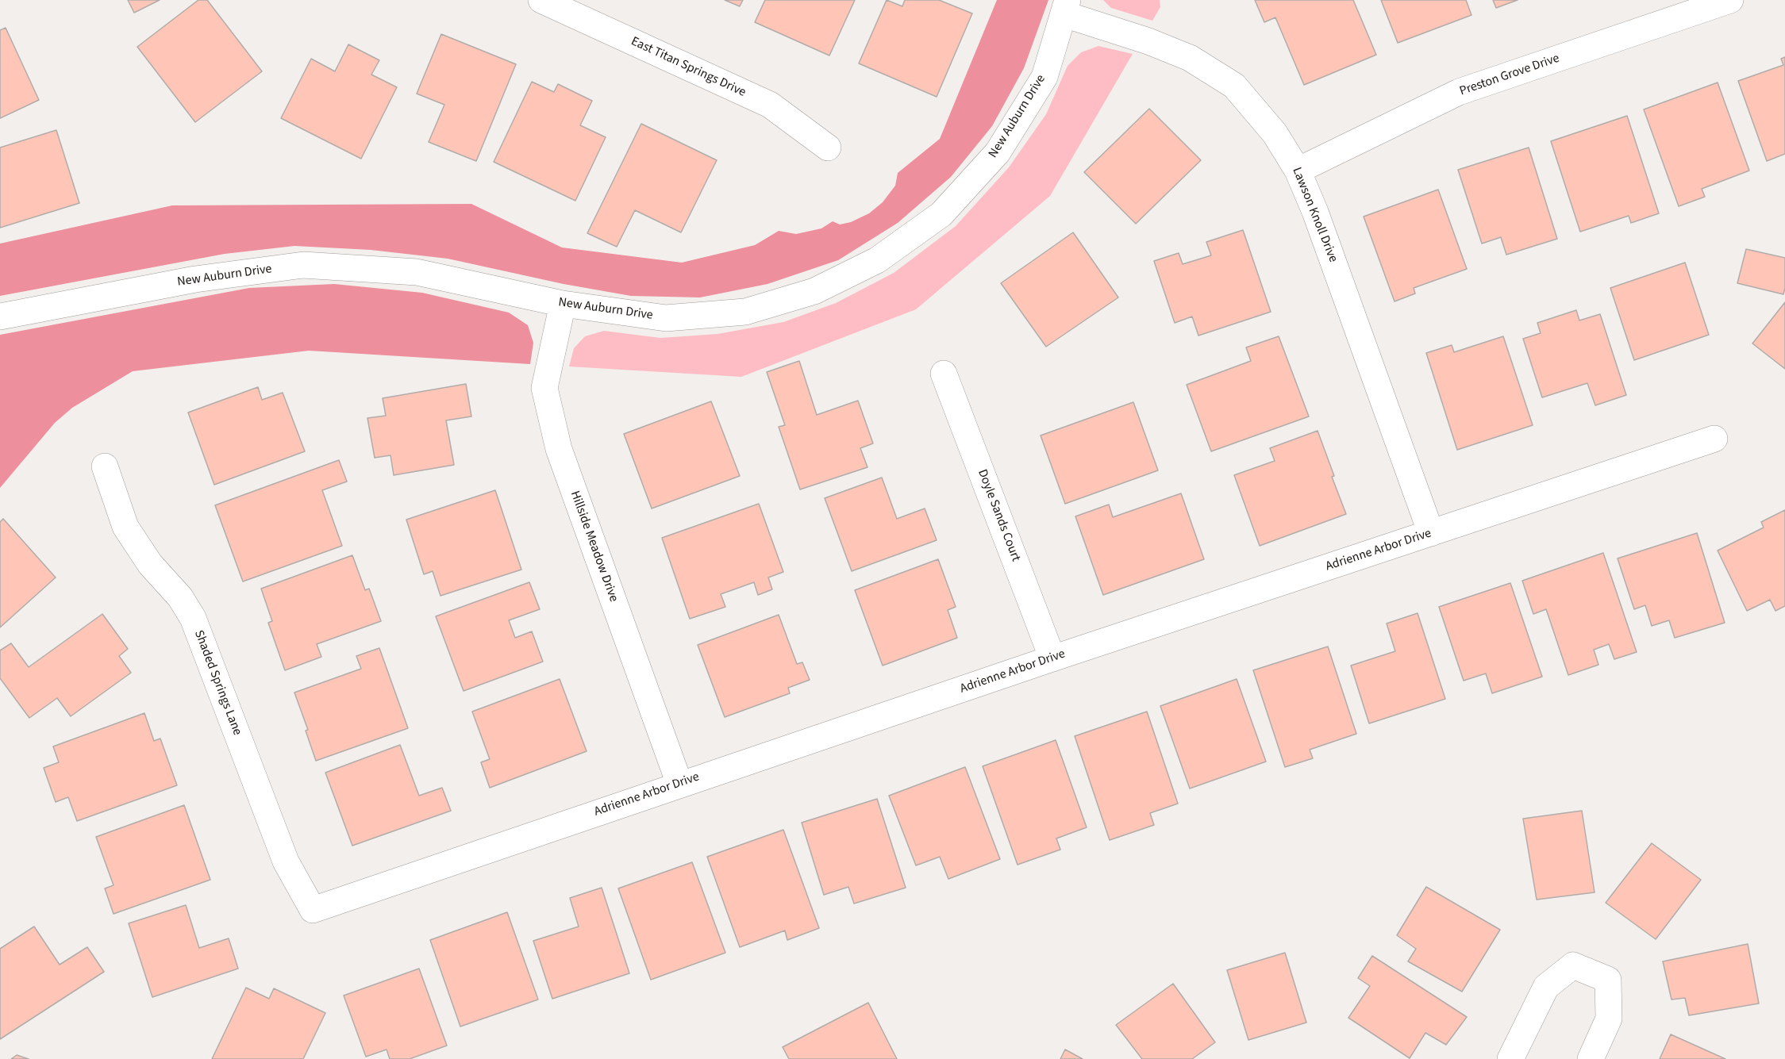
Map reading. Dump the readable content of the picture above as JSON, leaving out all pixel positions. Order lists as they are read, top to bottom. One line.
{"streets":{"street":["East Titan Springs Drive","Preston Grove Drive","New Auburn Drive","Lawson Knoll Drive","Doyle Sands Court","Hillside Meadow Drive","Adrienne Arbor Drive","Shaded Springs Lane"]},"crossings":[["Preston Grove Drive","Lawson Knoll Drive"],["New Auburn Drive","Lawson Knoll Drive"],["New Auburn Drive","Hillside Meadow Drive"],["Lawson Knoll Drive","Adrienne Arbor Drive"],["Doyle Sands Court","Adrienne Arbor Drive"],["Hillside Meadow Drive","Adrienne Arbor Drive"],["Adrienne Arbor Drive","Shaded Springs Lane"]]}
